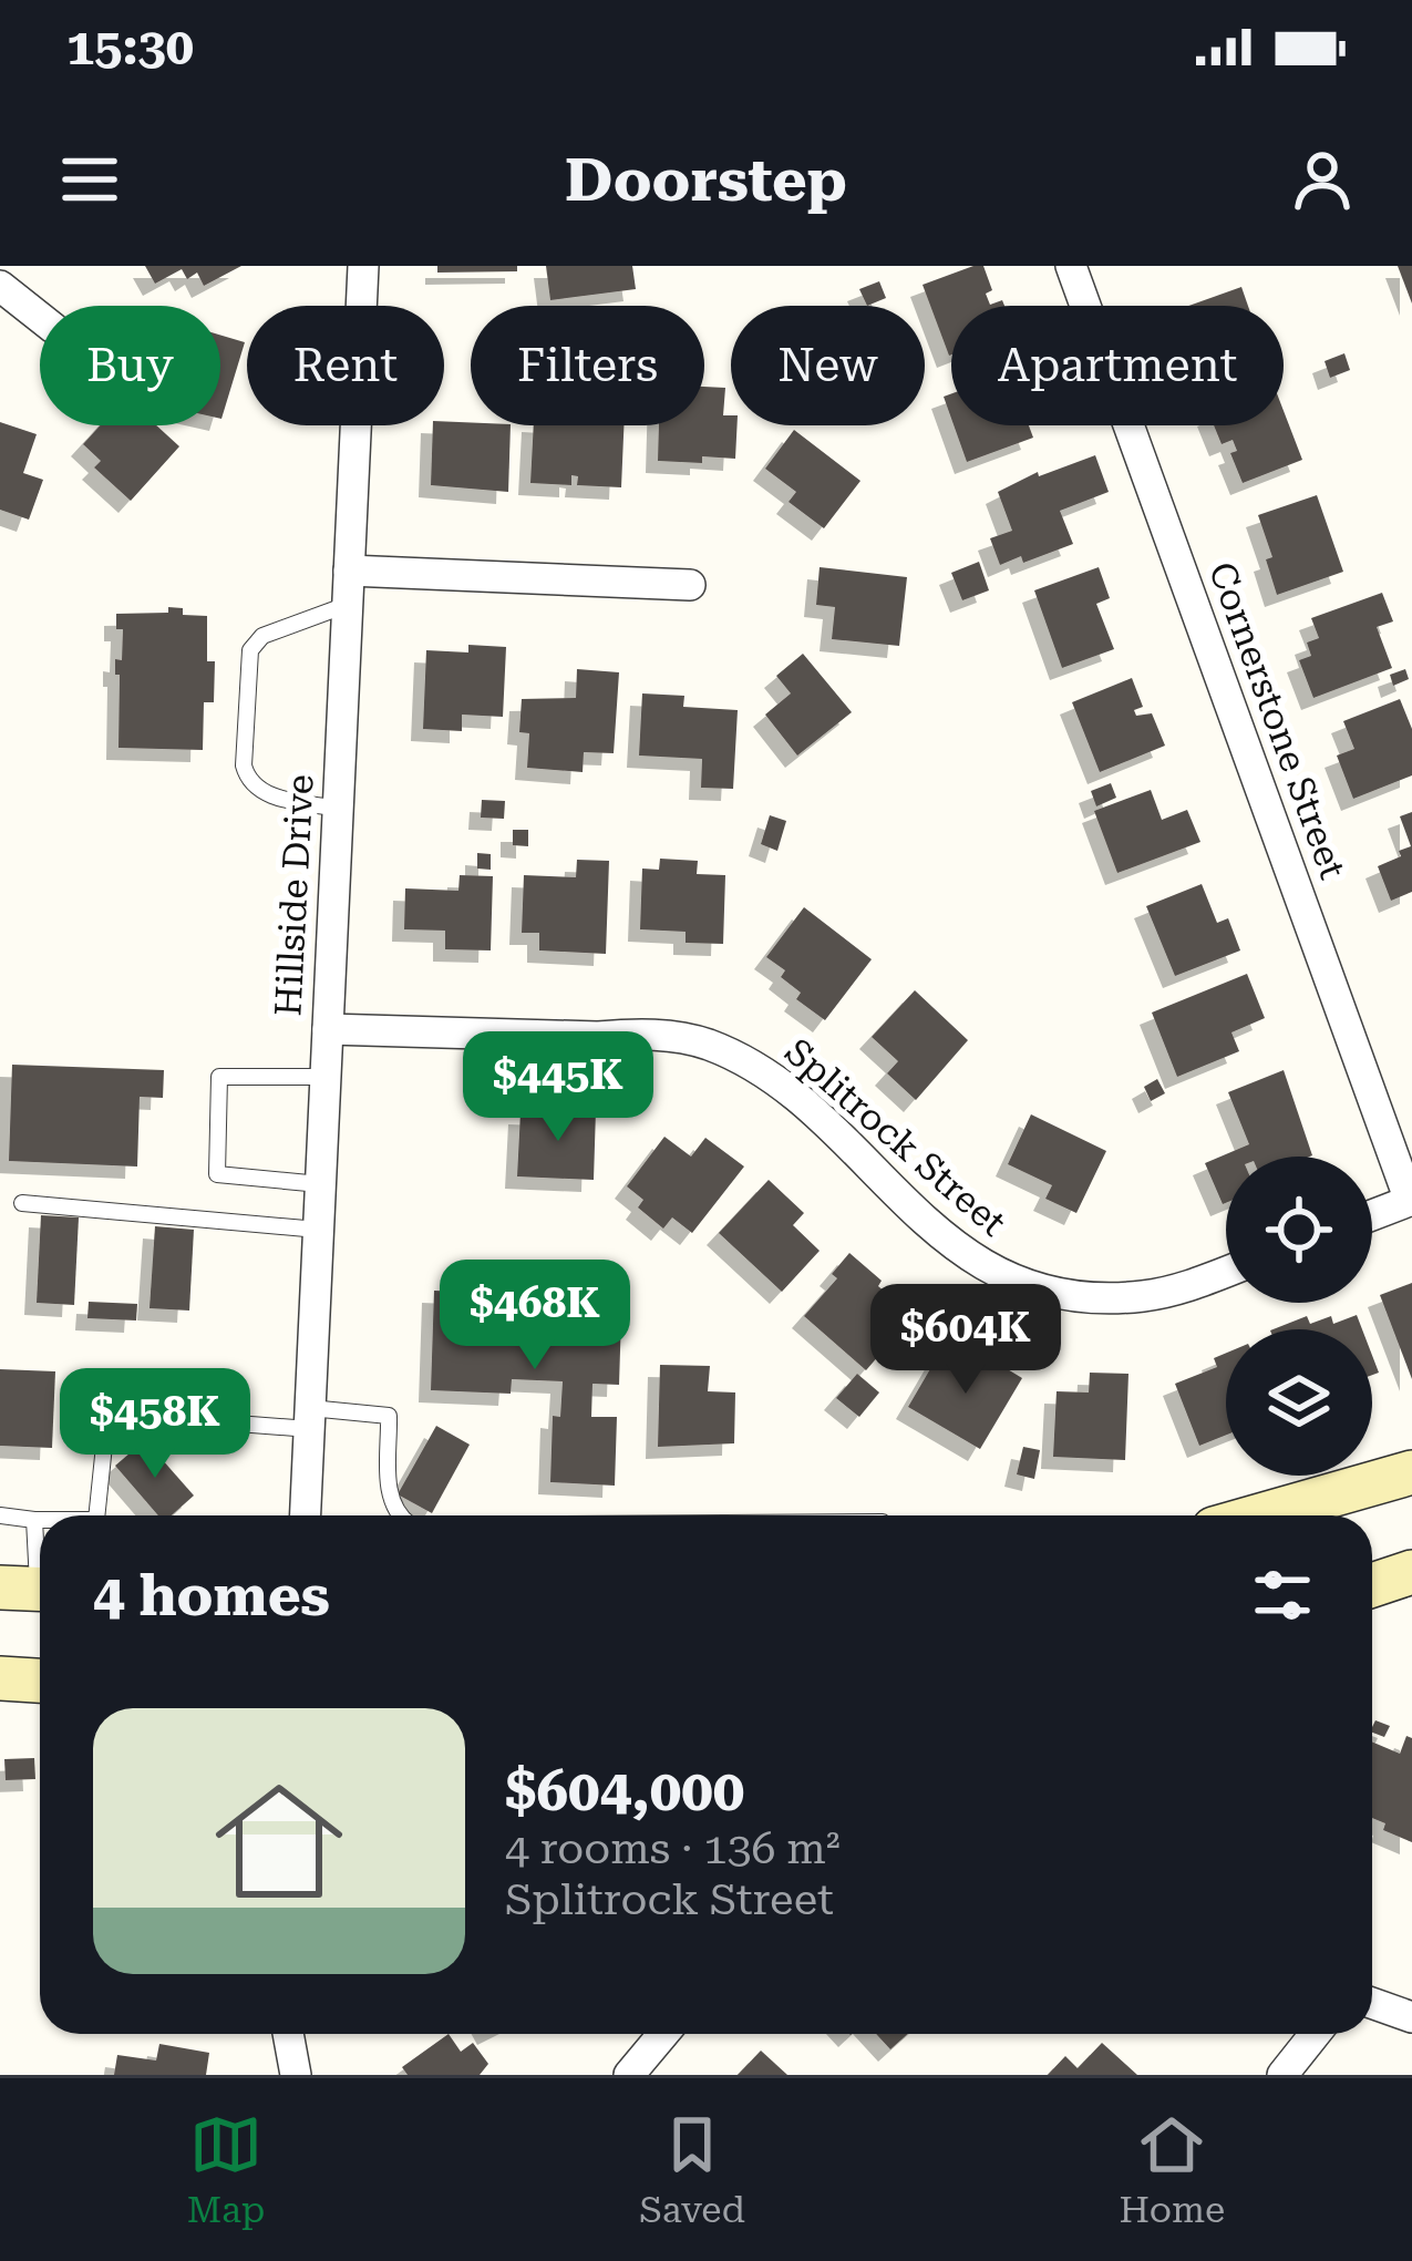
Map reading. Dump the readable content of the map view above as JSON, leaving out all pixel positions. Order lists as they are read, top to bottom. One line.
{"streets":{"street":["Cornerstone Street","Hillside Drive","Splitrock Street"]},"crossings":[["Hillside Drive","Splitrock Street"]],"page":{"status":"15:30","header":"Doorstep","chip":["Buy","Rent","Filters","New","Apartment"],"price":["$445K","$468K","$604K","$458K"],"heading":"4 homes","list":[{"name":"$604,000","note":"4 rooms · 136 m² · Splitrock Street"}],"tabs":["Map","Saved","Home"]}}
